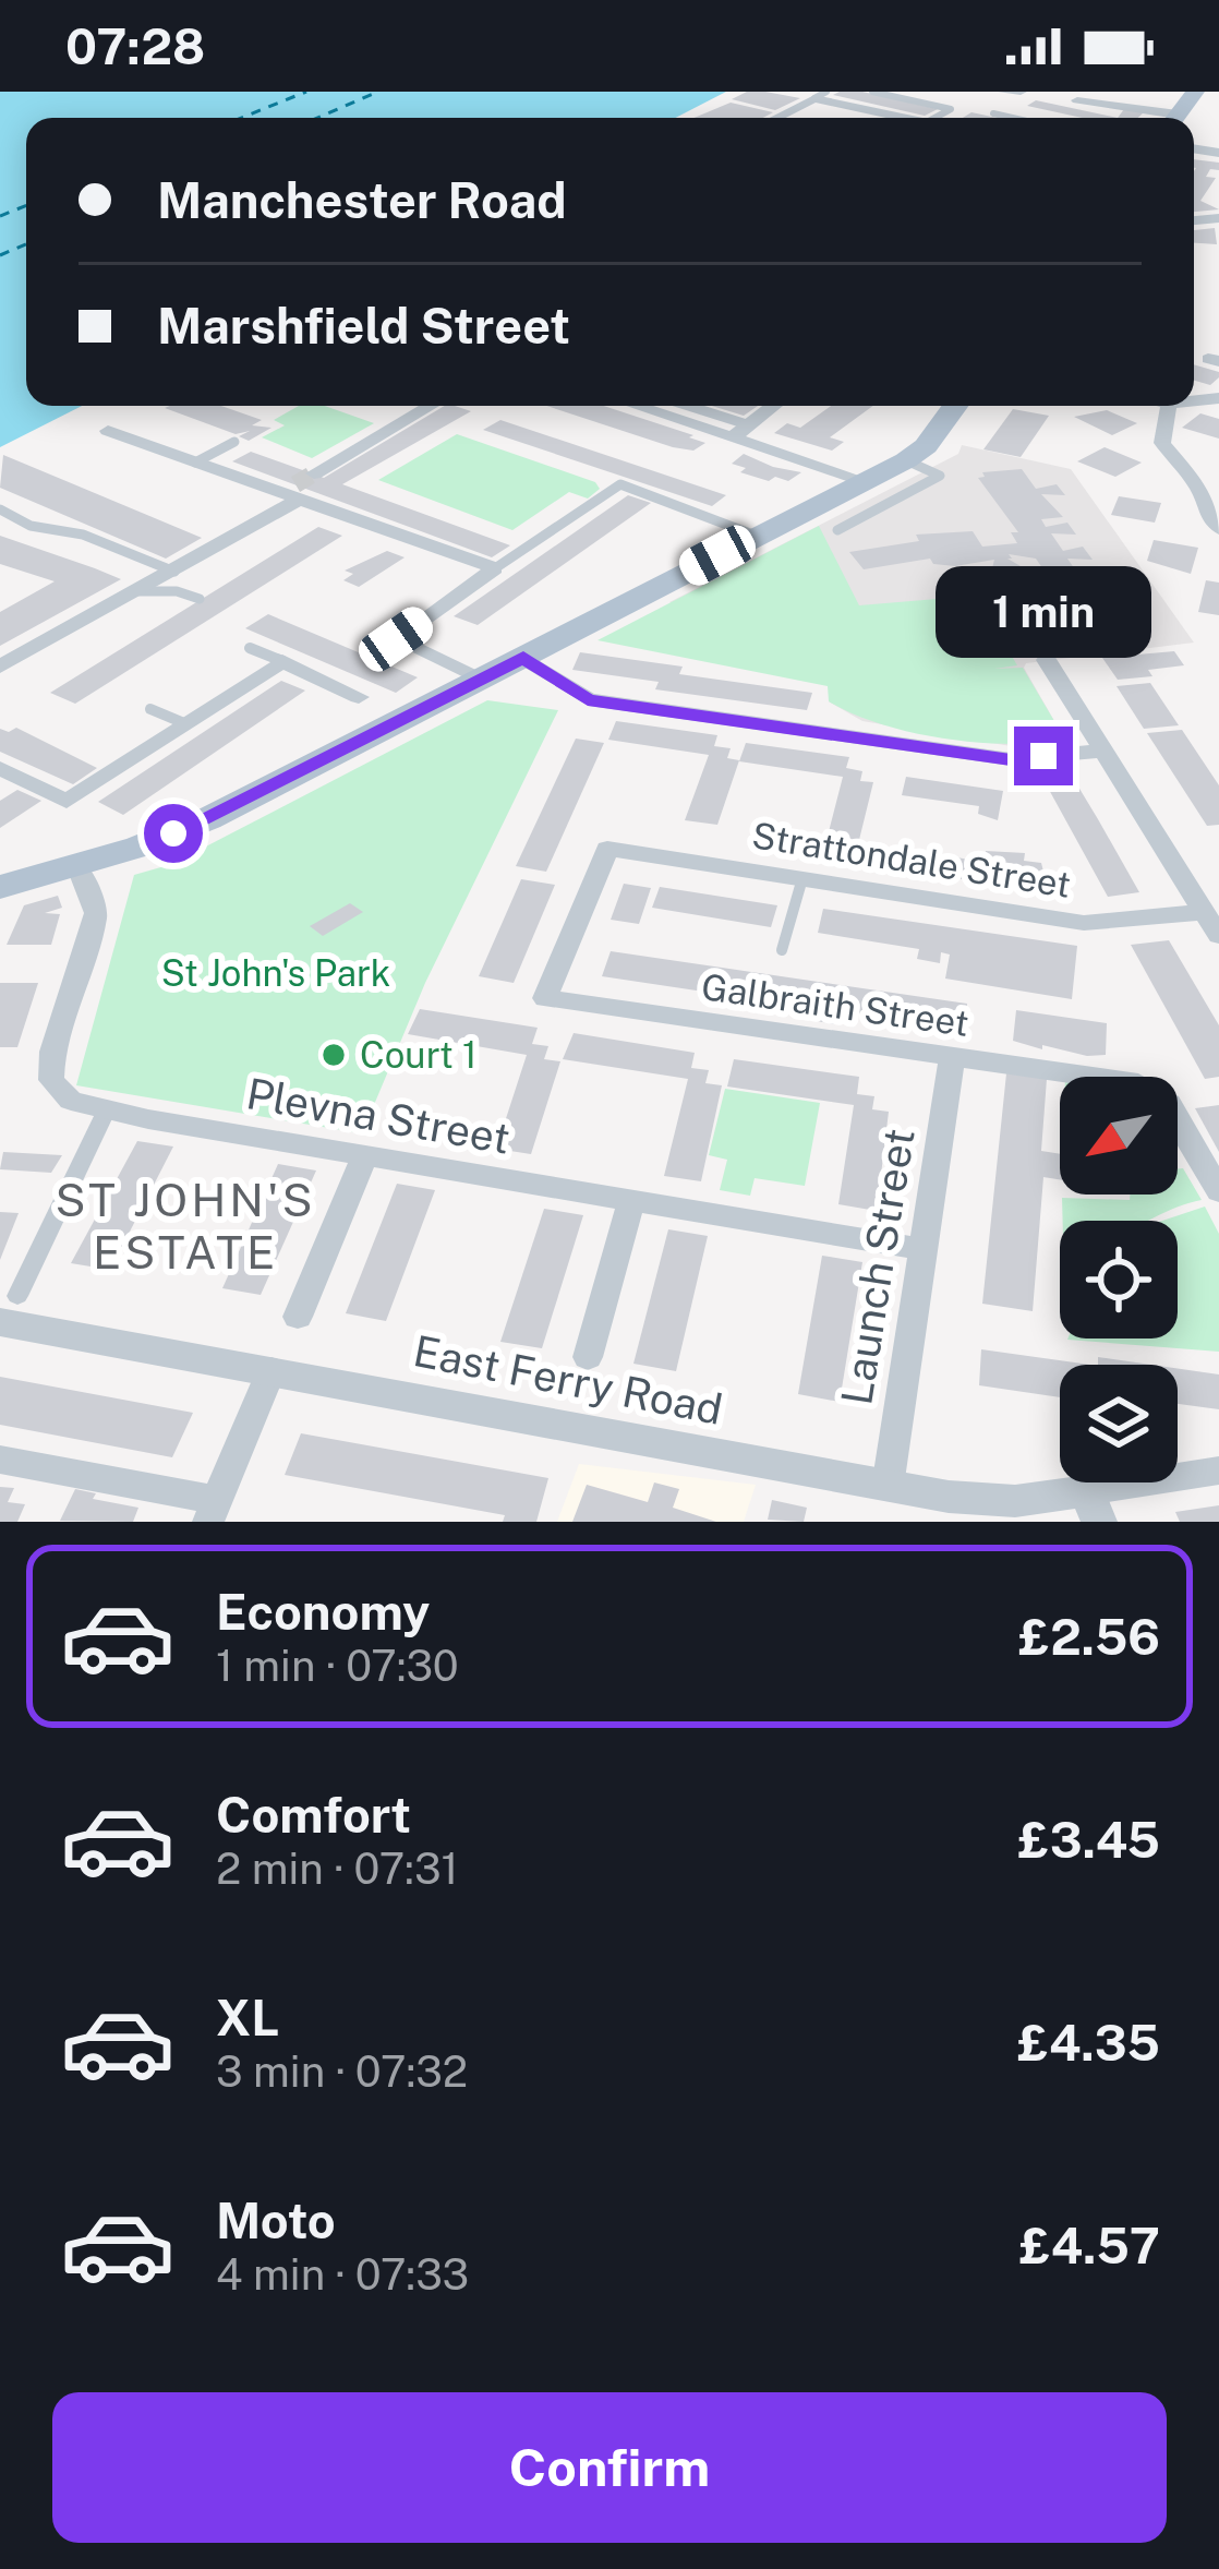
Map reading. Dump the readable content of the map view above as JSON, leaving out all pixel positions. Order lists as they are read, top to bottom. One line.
{"streets":{"street":["Strattondale Street","Galbraith Street","Plevna Street","Launch Street","East Ferry Road"]},"crossings":[["Strattondale Street","Galbraith Street"],["Galbraith Street","Launch Street"],["Plevna Street","Launch Street"],["Launch Street","East Ferry Road"]],"districts":["ST JOHN'S ESTATE"],"parks":["St John's Park"],"places":["Court 1"],"north":"bottom left","page":{"status":"07:28","banner":["Manchester Road","Marshfield Street"],"bubble":"1 min","list":[{"name":"Economy","note":"1 min · 07:30","value":"£2.56"},{"name":"Comfort","note":"2 min · 07:31","value":"£3.45"},{"name":"XL","note":"3 min · 07:32","value":"£4.35"},{"name":"Moto","note":"4 min · 07:33","value":"£4.57"}],"buttons":"Confirm"}}
